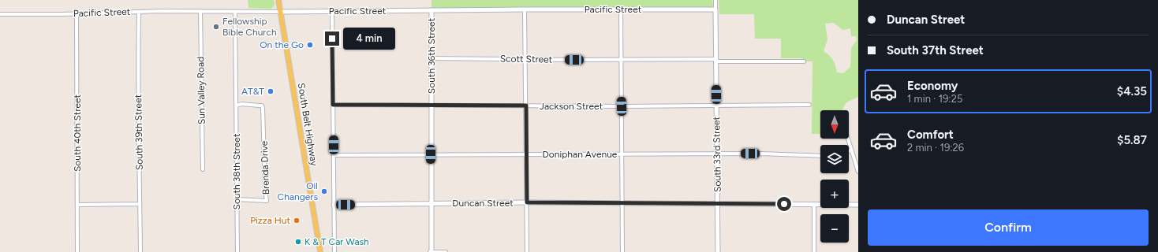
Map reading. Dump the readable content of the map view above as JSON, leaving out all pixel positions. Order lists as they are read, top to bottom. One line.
{"streets":{"main road":["South Belt Highway"],"street":["Pacific Street","South 36th Street","Scott Street","Sun Valley Road","Jackson Street","South 39th Street","South 40th Street","Doniphan Avenue","South 33rd Street","Brenda Drive","South 38th Street","Duncan Street"]},"crossings":[["Pacific Street","South 36th Street"],["Pacific Street","Sun Valley Road"],["Pacific Street","South Belt Highway"],["Pacific Street","South 39th Street"],["Pacific Street","South 40th Street"],["Pacific Street","South 33rd Street"],["Pacific Street","South 38th Street"],["South 36th Street","Scott Street"],["South 36th Street","Jackson Street"],["South 36th Street","Doniphan Avenue"],["South 36th Street","Duncan Street"],["Scott Street","South 33rd Street"],["Jackson Street","South 33rd Street"],["Doniphan Avenue","South 33rd Street"],["South 33rd Street","Duncan Street"],["Brenda Drive","South 38th Street"]],"places":["Fellowship Bible Church","On the Go","AT&T","Oil Changers","Pizza Hut","K & T Car Wash"],"north":"bottom","page":{"banner":["Duncan Street","South 37th Street"],"bubble":"4 min","list":[{"name":"Economy","note":"1 min · 19:25","value":"$4.35"},{"name":"Comfort","note":"2 min · 19:26","value":"$5.87"}],"map_buttons":["+","−"],"buttons":"Confirm"}}
